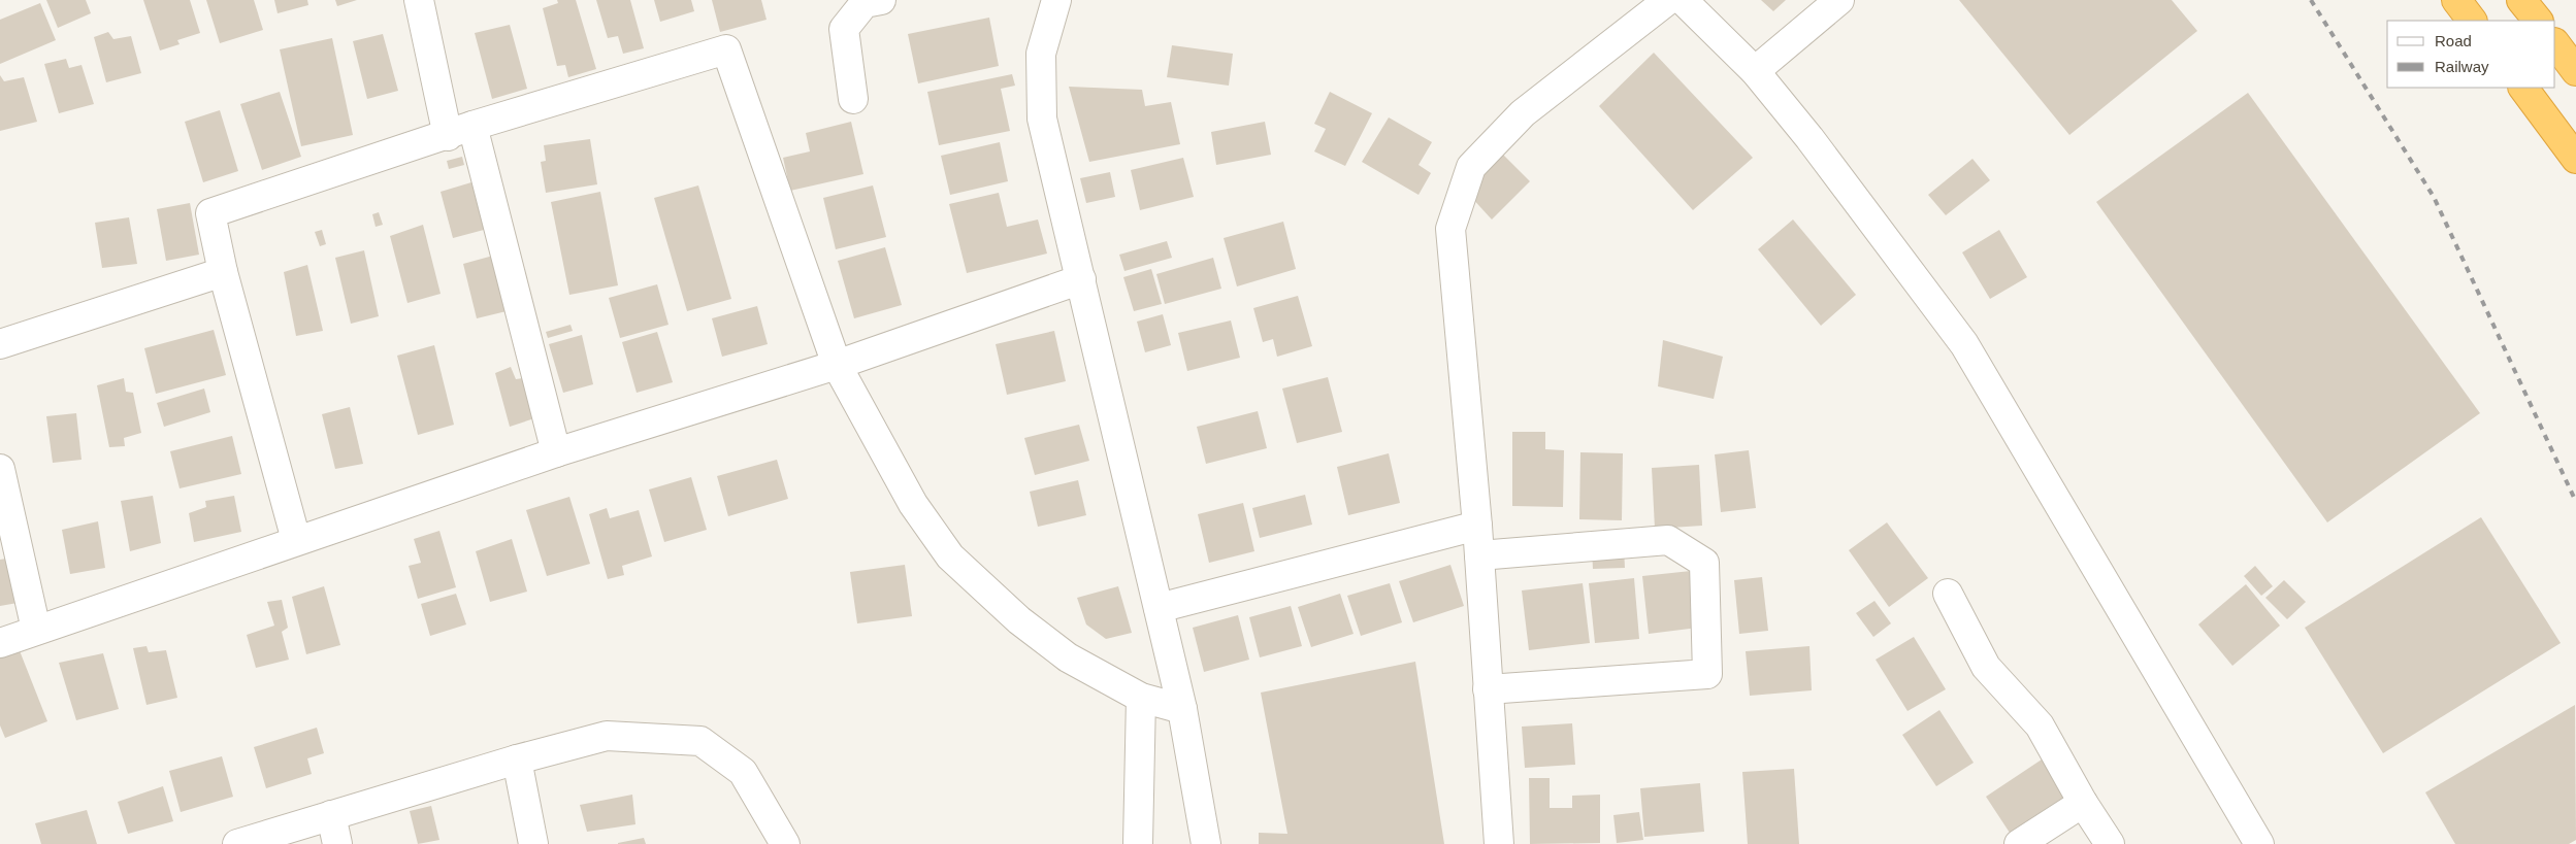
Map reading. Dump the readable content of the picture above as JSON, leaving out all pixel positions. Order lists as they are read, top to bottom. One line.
{"legend":["Road","Railway"]}
